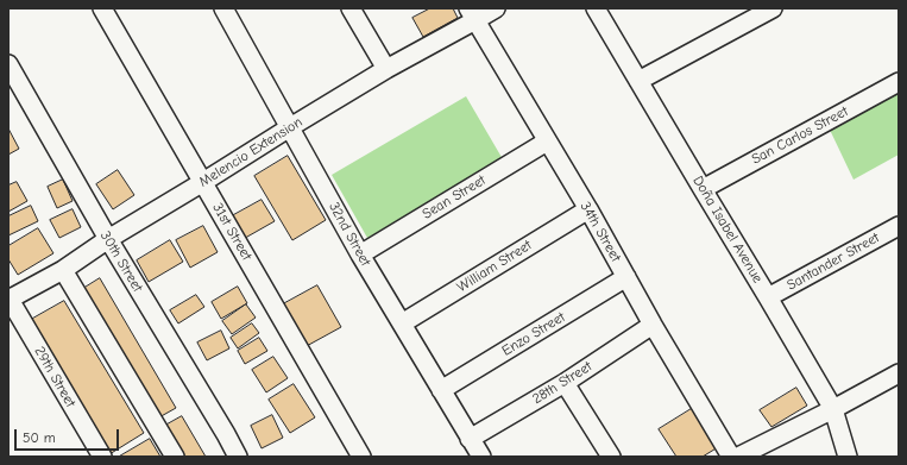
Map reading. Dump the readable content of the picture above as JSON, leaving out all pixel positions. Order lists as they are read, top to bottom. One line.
{"streets":{"street":["San Carlos Street","Melencio Extension","Sean Street","Doña Isabel Avenue","31st Street","34th Street","32nd Street","30th Street","Santander Street","William Street","Enzo Street","29th Street","28th Street"]},"crossings":[["San Carlos Street","Doña Isabel Avenue"],["Melencio Extension","31st Street"],["Melencio Extension","34th Street"],["Melencio Extension","32nd Street"],["Melencio Extension","30th Street"],["Melencio Extension","29th Street"],["Sean Street","34th Street"],["Sean Street","32nd Street"],["Doña Isabel Avenue","Santander Street"],["34th Street","William Street"],["34th Street","Enzo Street"],["34th Street","28th Street"],["32nd Street","William Street"],["32nd Street","Enzo Street"],["32nd Street","28th Street"]],"scale_bar":"50 m"}
